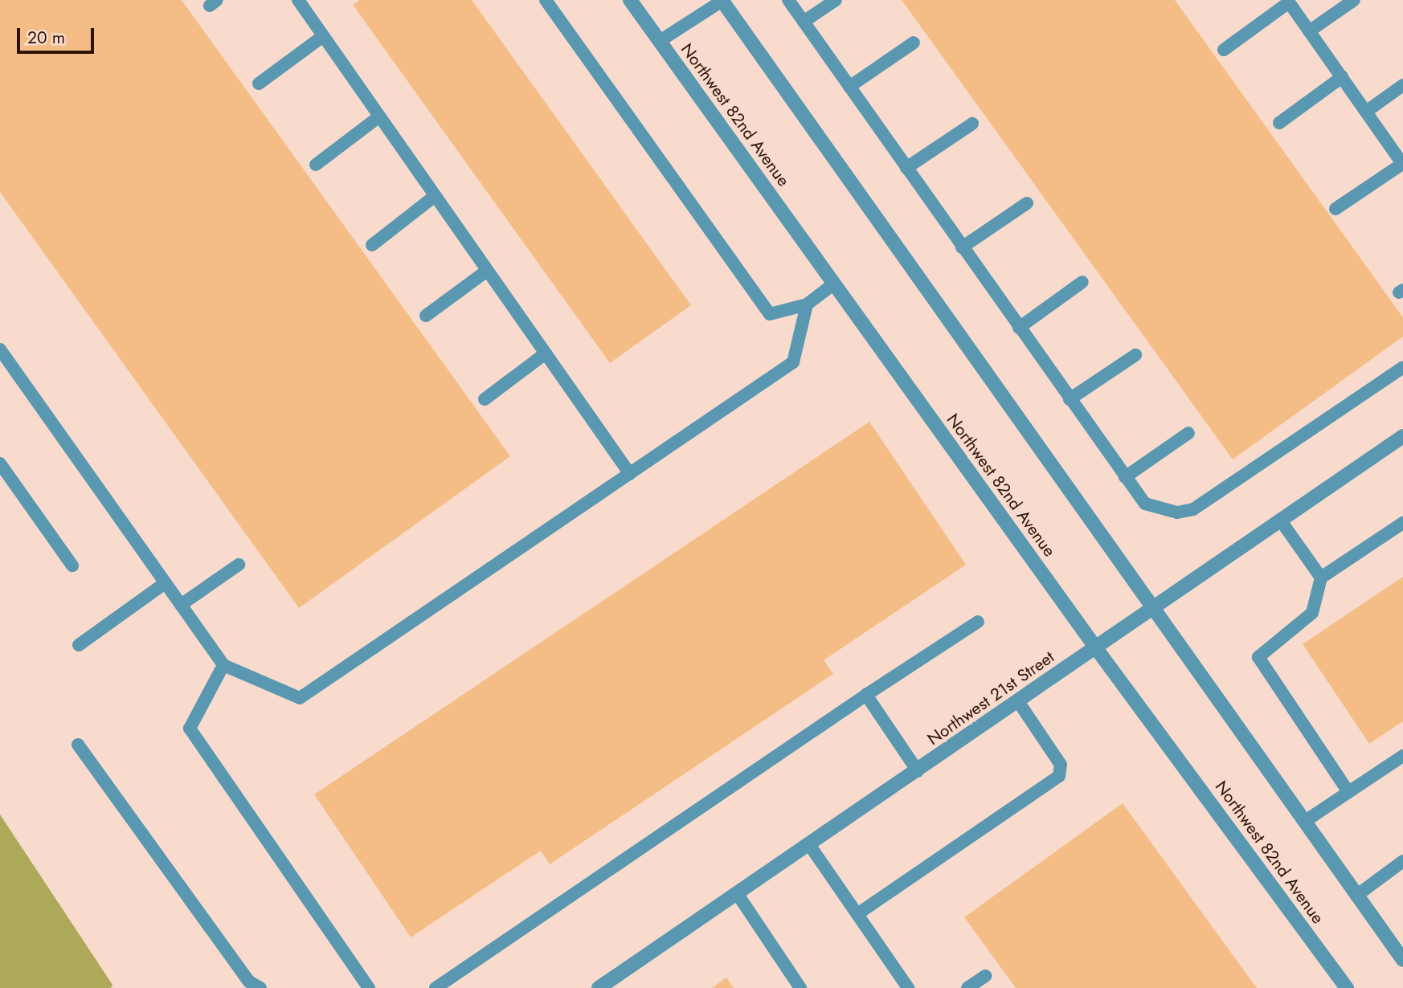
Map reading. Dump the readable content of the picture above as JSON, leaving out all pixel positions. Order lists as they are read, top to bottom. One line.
{"streets":{"street":["Northwest 82nd Avenue","Northwest 21st Street"]},"crossings":[["Northwest 82nd Avenue","Northwest 21st Street"]],"scale_bar":"20 m"}
